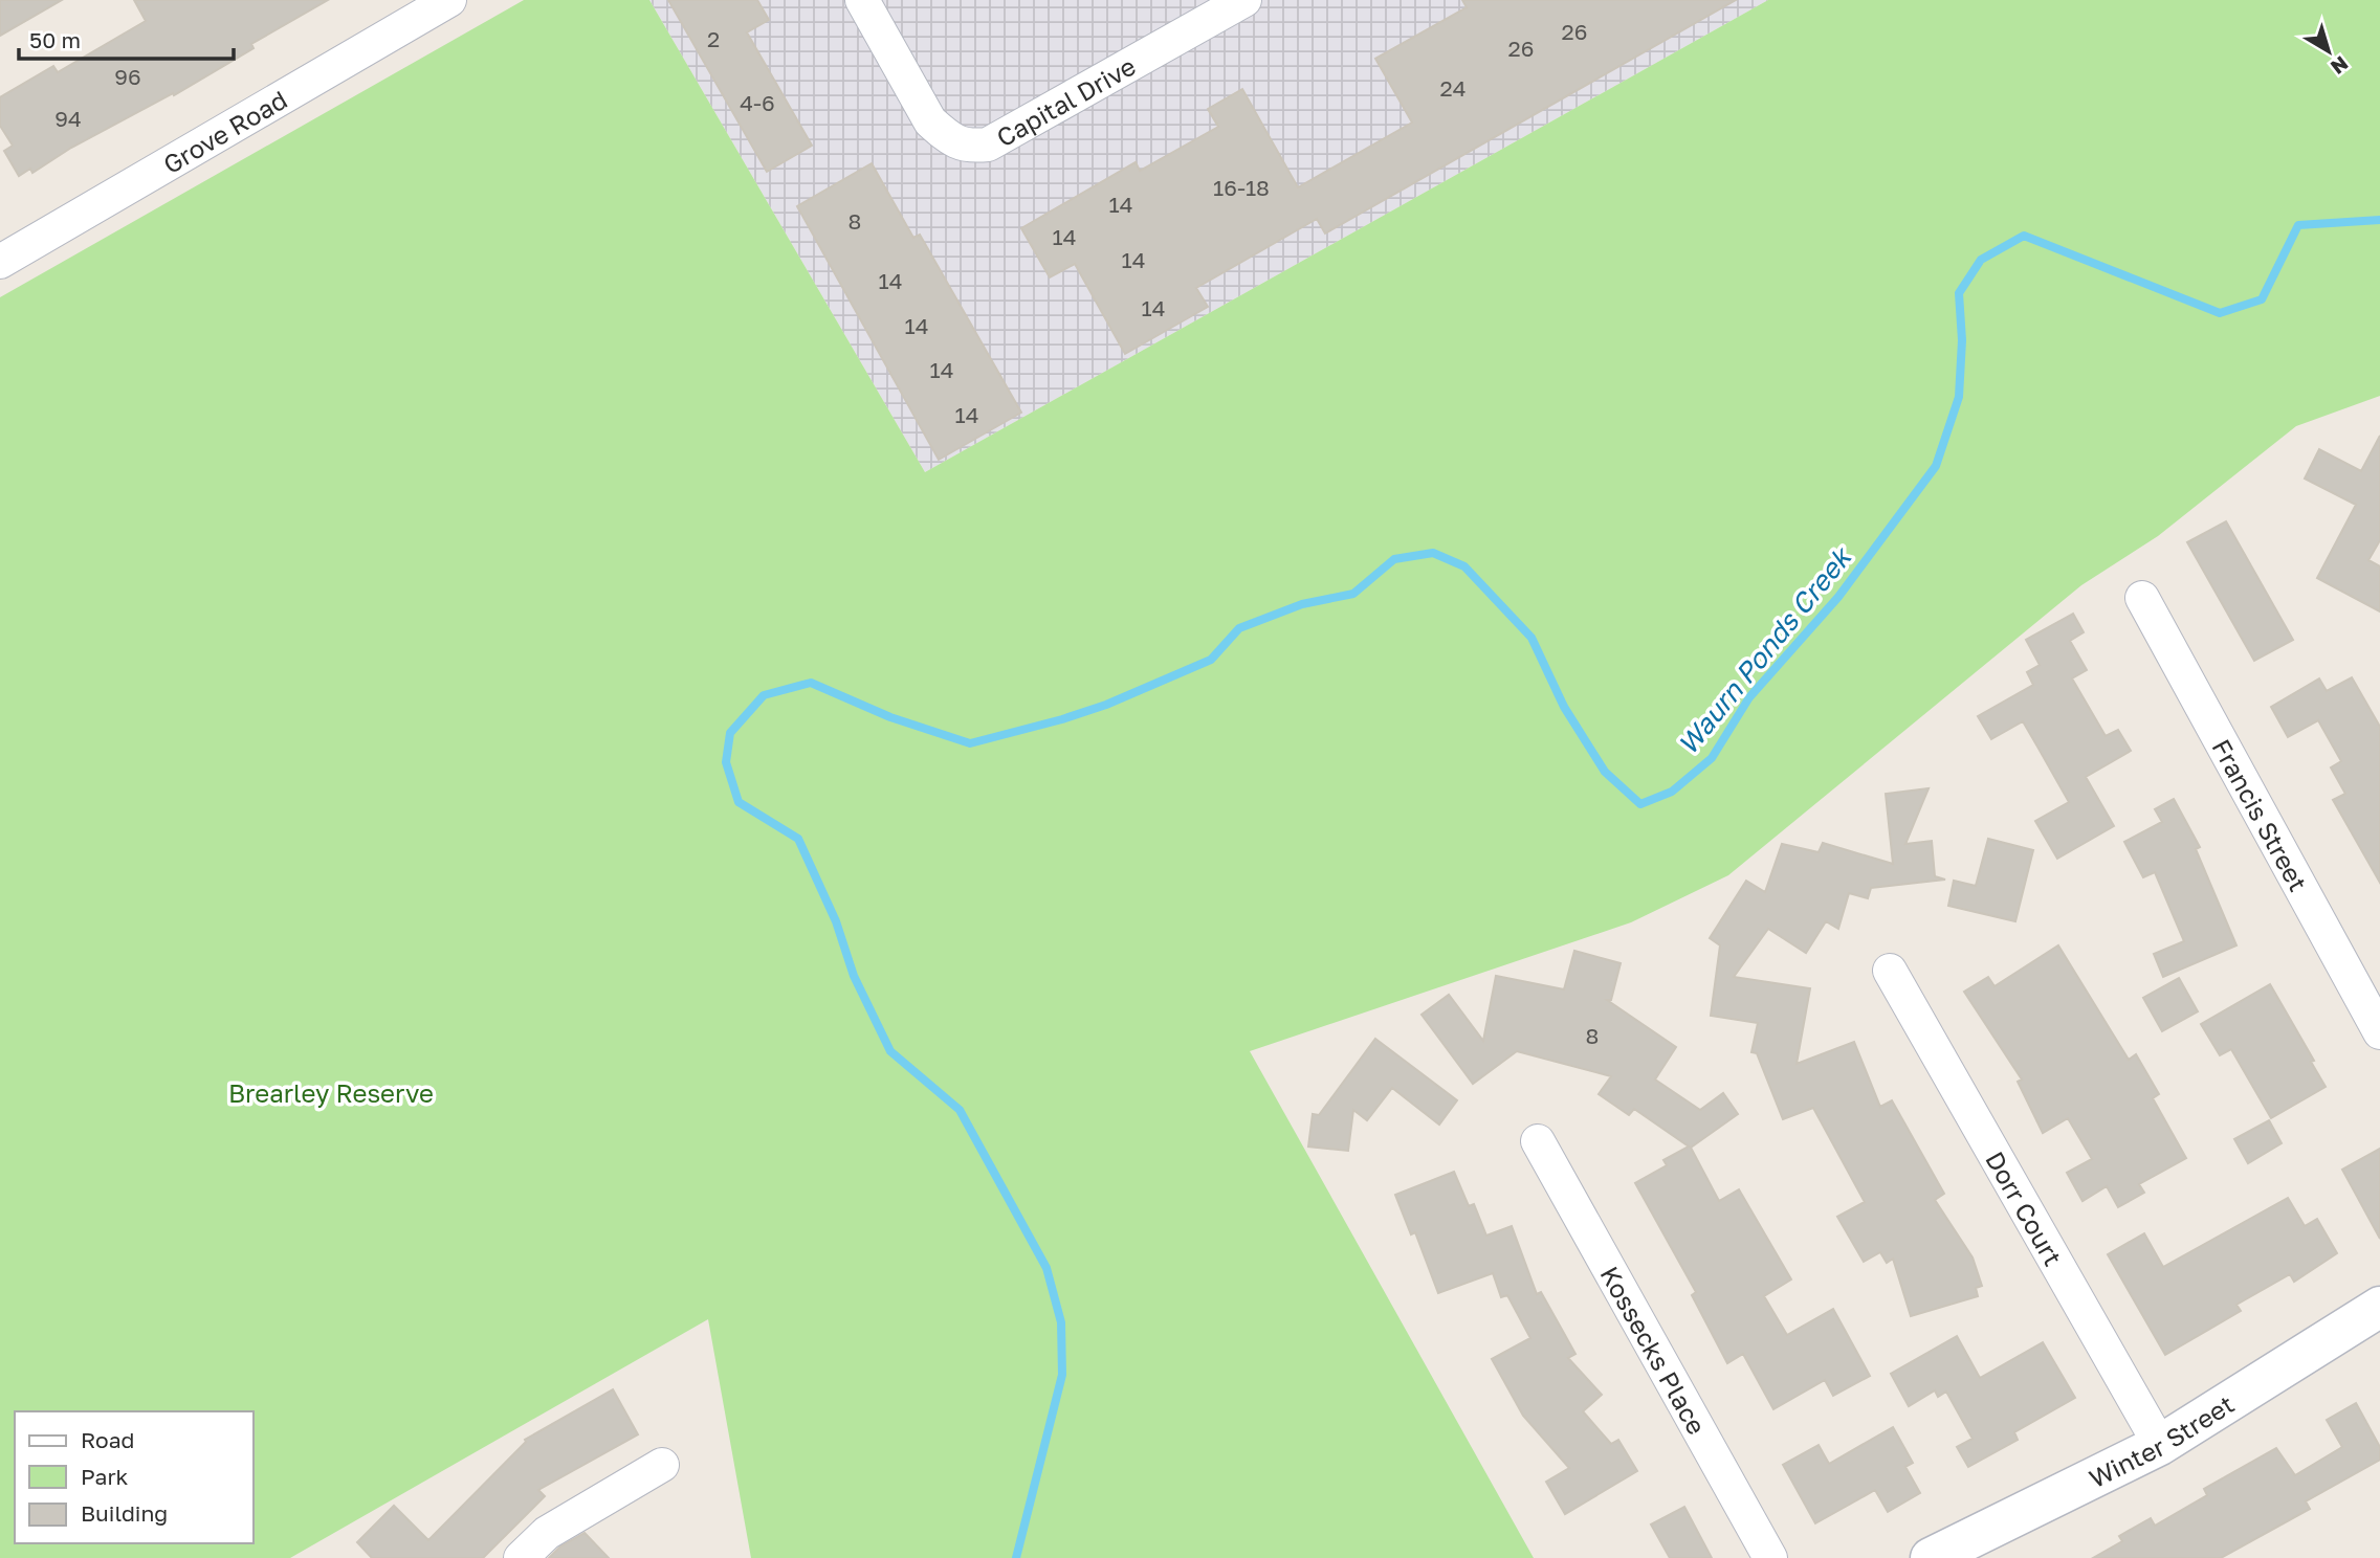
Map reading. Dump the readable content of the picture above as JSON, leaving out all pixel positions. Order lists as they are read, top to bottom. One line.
{"streets":{"street":["Capital Drive","Grove Road","Francis Street","Dorr Court","Kossecks Place","Winter Street"]},"crossings":[["Dorr Court","Winter Street"]],"water":["Waurn Ponds Creek"],"parks":["Brearley Reserve"],"house_numbers":["26","2","26","96","24","4-6","94","16-18","14","8","14","14","14","14","14","14","14","8"],"legend":["Road","Park","Building"],"scale_bar":"50 m","north":"bottom right"}
